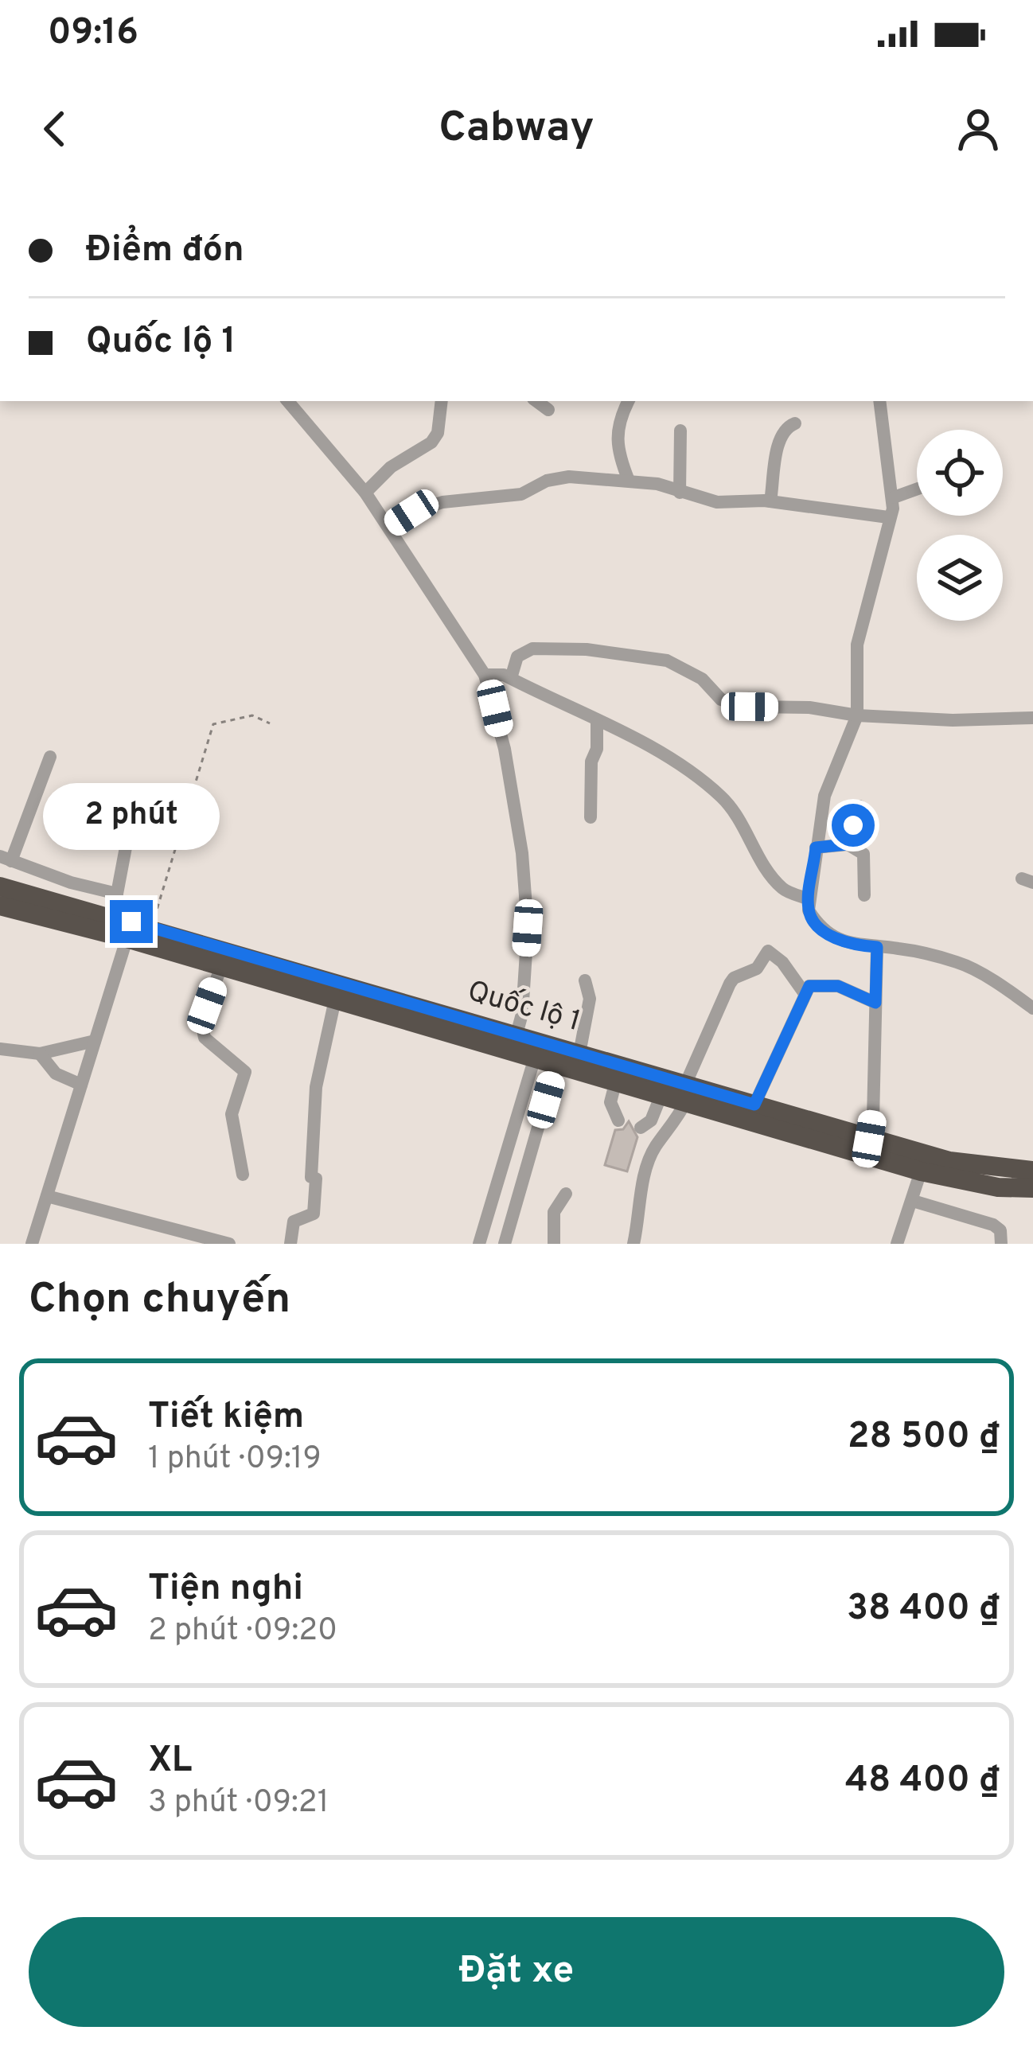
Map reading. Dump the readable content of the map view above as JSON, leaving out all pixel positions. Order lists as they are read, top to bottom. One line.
{"streets":{"highway":["Quốc lộ 1"]},"page":{"status":"09:16","header":"Cabway","banner":["Điểm đón","Quốc lộ 1"],"bubble":"2 phút","heading":"Chọn chuyến","list":[{"name":"Tiết kiệm","note":"1 phút · 09:19","value":"28 500 ₫"},{"name":"Tiện nghi","note":"2 phút · 09:20","value":"38 400 ₫"},{"name":"XL","note":"3 phút · 09:21","value":"48 400 ₫"}],"buttons":"Đặt xe"}}
